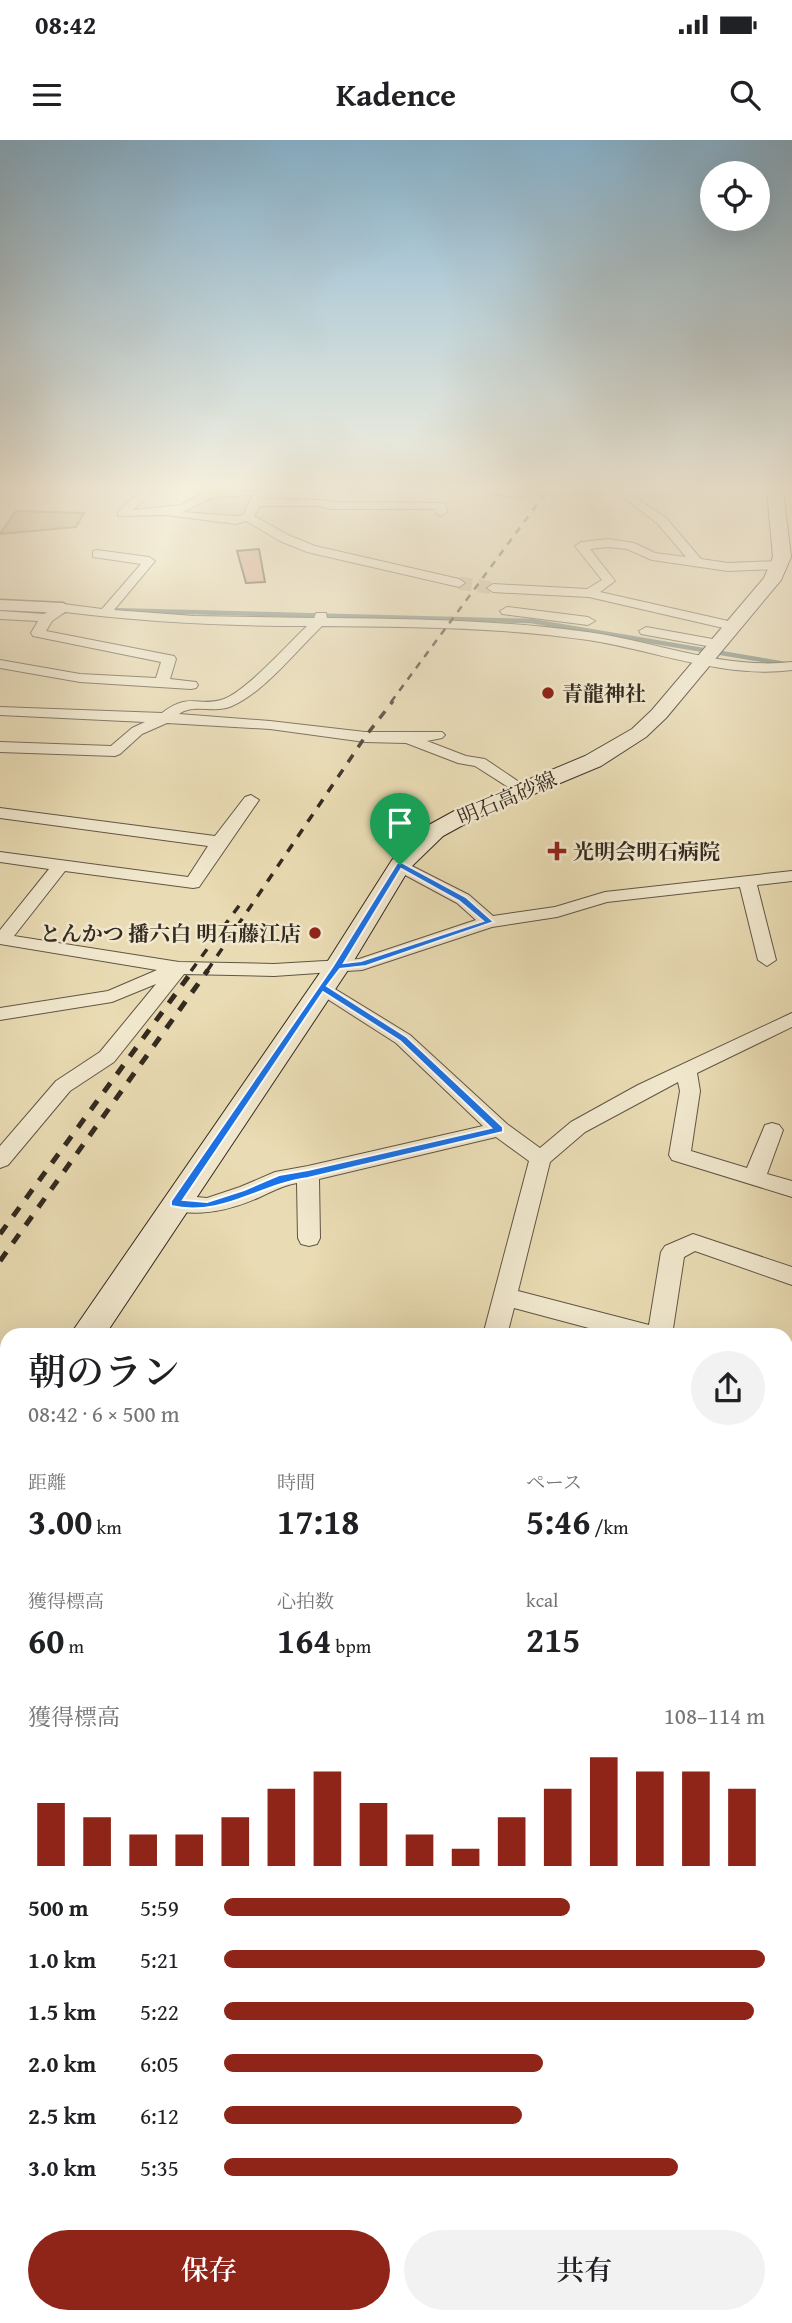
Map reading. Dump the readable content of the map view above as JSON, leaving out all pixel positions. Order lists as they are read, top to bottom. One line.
{"streets":{"main road":["明石高砂線"]},"places":{"other":["青龍神社","とんかつ 播六白 明石藤江店"],"health":["光明会明石病院"]},"page":{"status":"08:42","header":"Kadence","heading":["朝のラン","08:42 · 6 × 500 m"],"stats":[["距離","3.00 km"],["時間","17:18"],["ペース","5:46 /km"],["獲得標高","60 m"],["心拍数","164 bpm"],["kcal","215"]],"chart":["獲得標高","108–114 m"],"list":[{"name":"500 m","note":"5:59"},{"name":"1.0 km","note":"5:21"},{"name":"1.5 km","note":"5:22"},{"name":"2.0 km","note":"6:05"},{"name":"2.5 km","note":"6:12"},{"name":"3.0 km","note":"5:35"}],"buttons":["保存","共有"]}}
